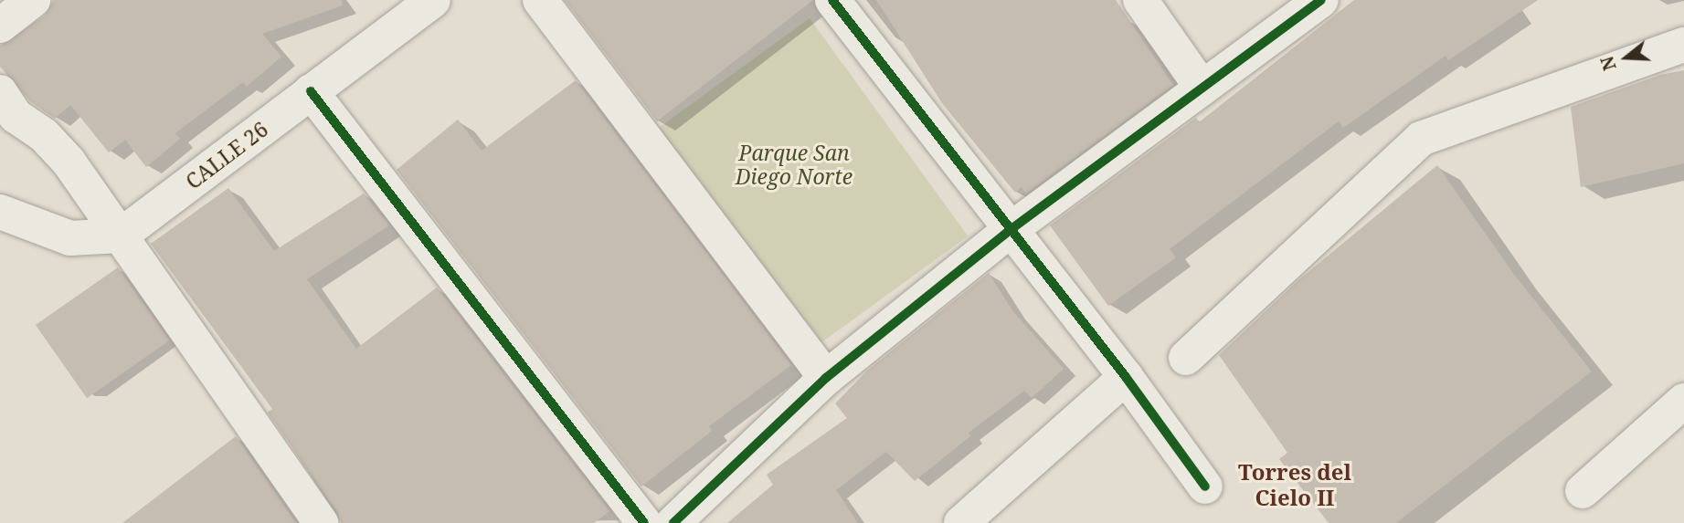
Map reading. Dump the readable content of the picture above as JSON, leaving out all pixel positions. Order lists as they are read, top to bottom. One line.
{"streets":{"street":["CALLE 26"]},"districts":["Torres del Cielo II"],"parks":["Parque San Diego Norte"],"north":"left"}
